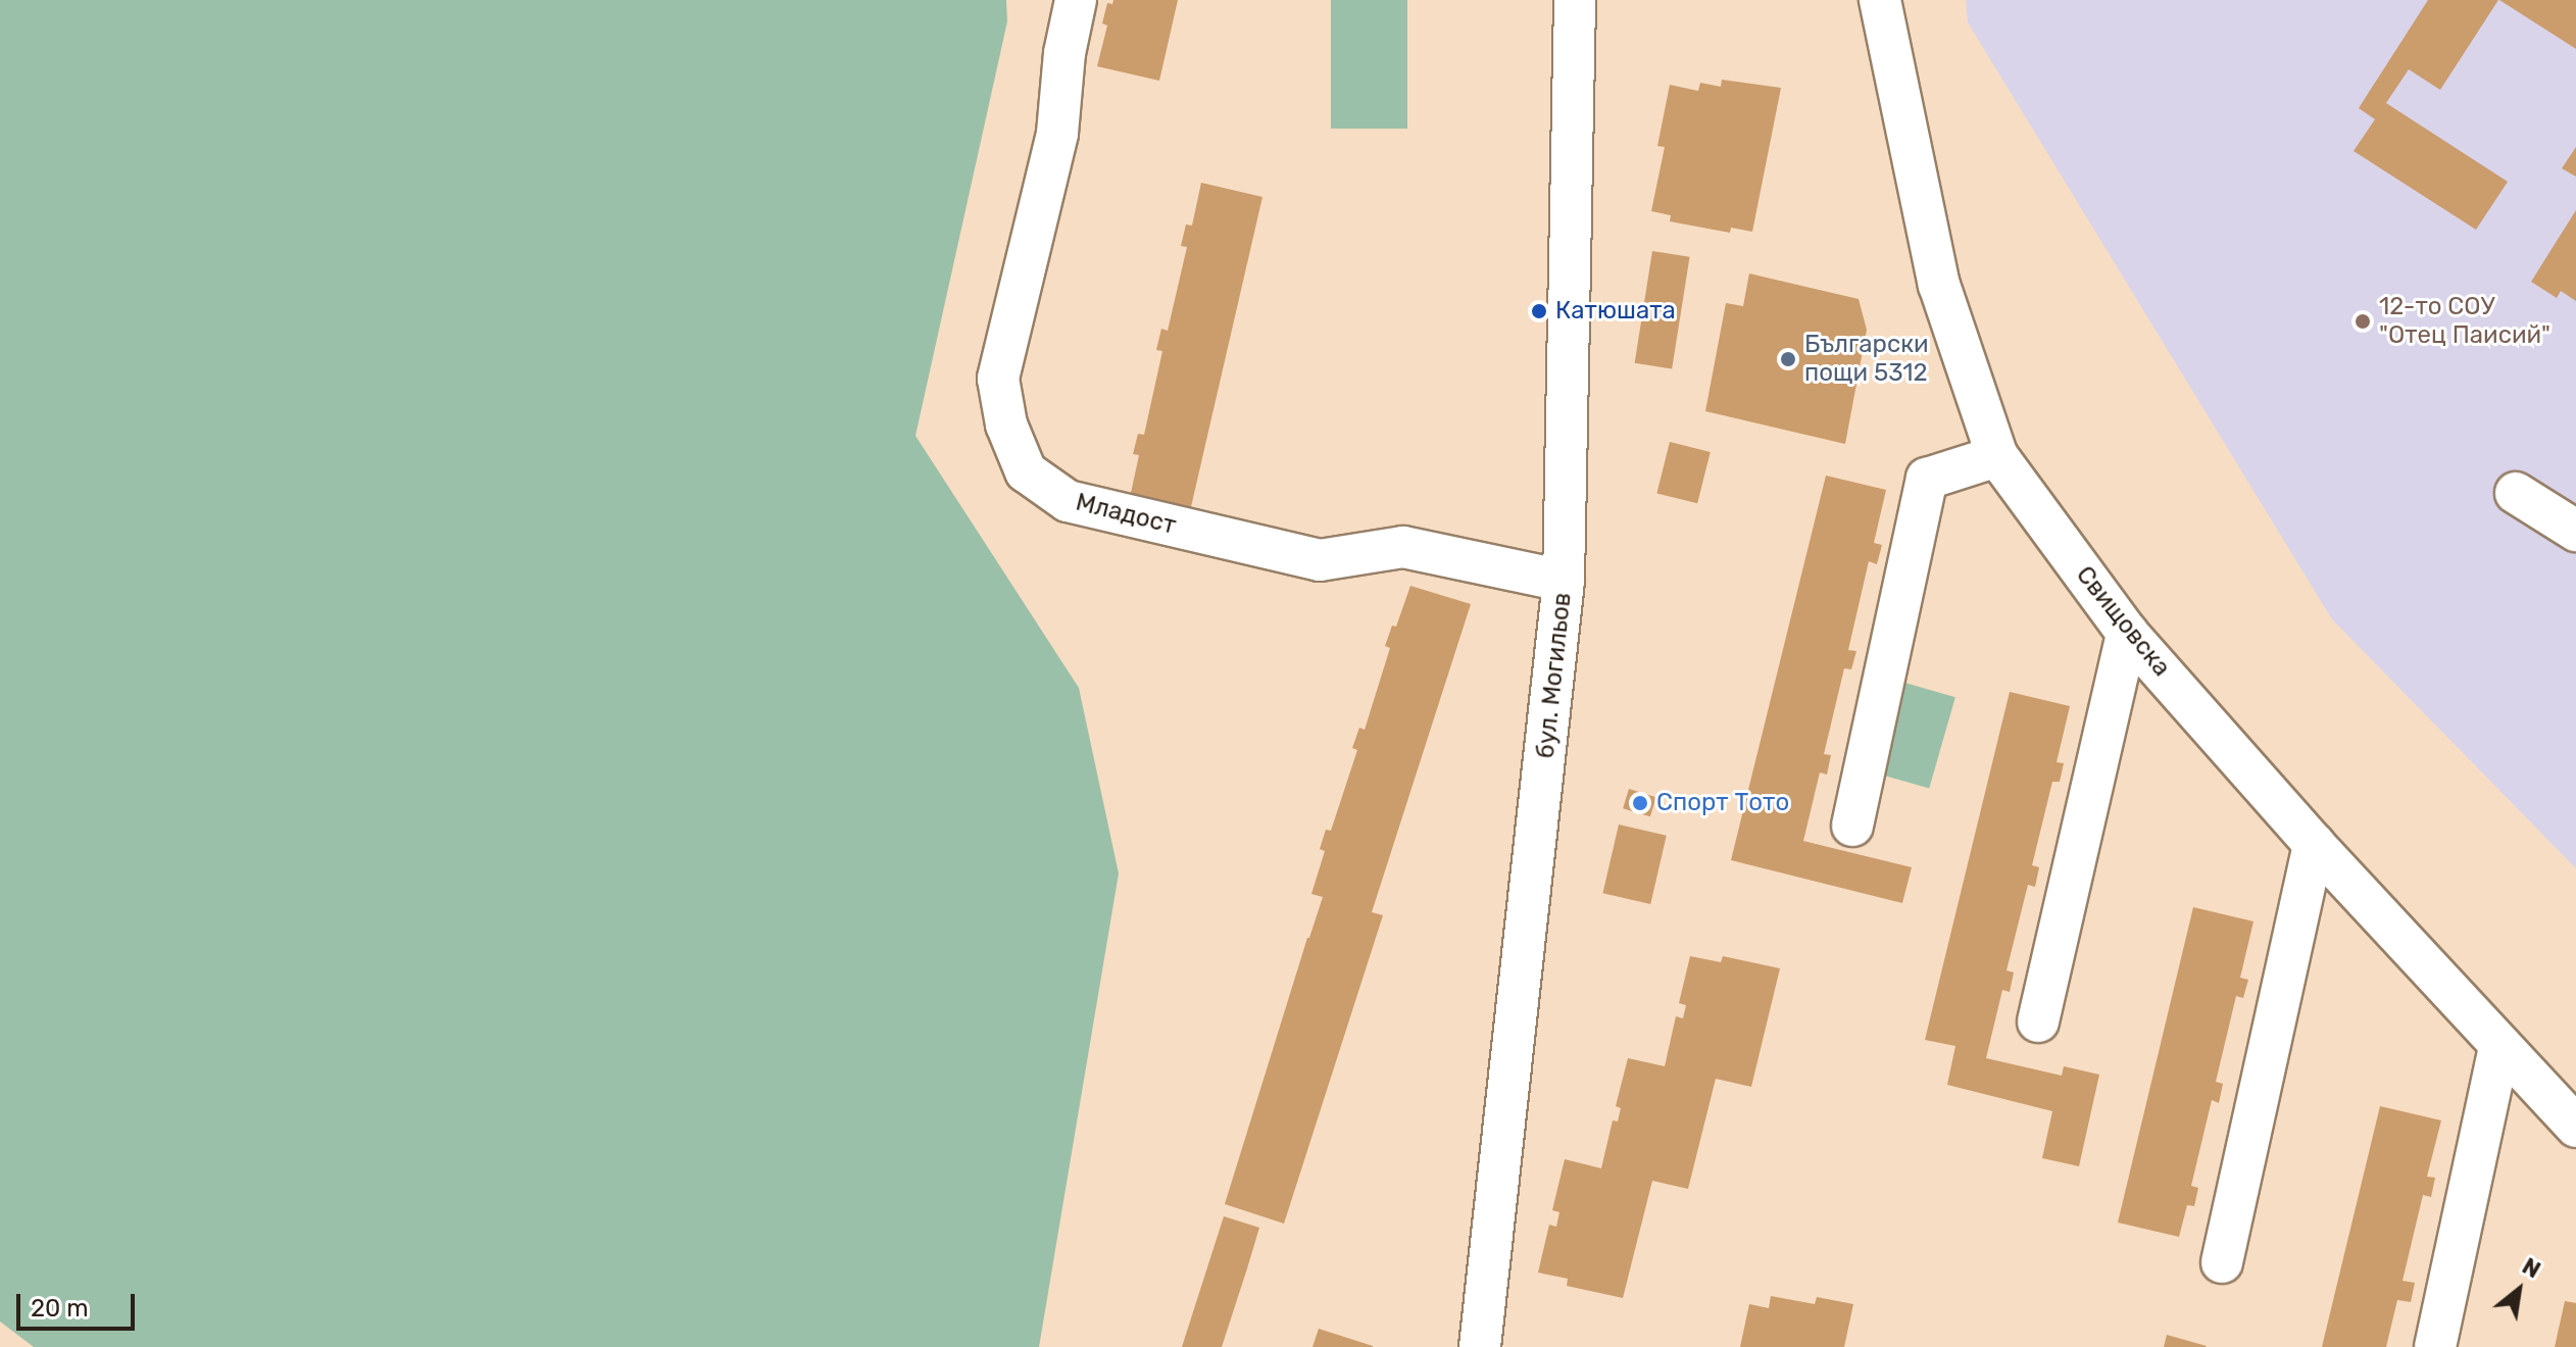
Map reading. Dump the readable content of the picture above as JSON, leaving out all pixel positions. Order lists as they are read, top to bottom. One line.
{"streets":{"street":["Младост","Свищовска","бул. Могильов"]},"crossings":[["Младост","бул. Могильов"]],"places":["Катюшата","12-то СОУ \"Отец Паисий\"","Български пощи 5312","Спорт Тото"],"scale_bar":"20 m","north":"top right"}
